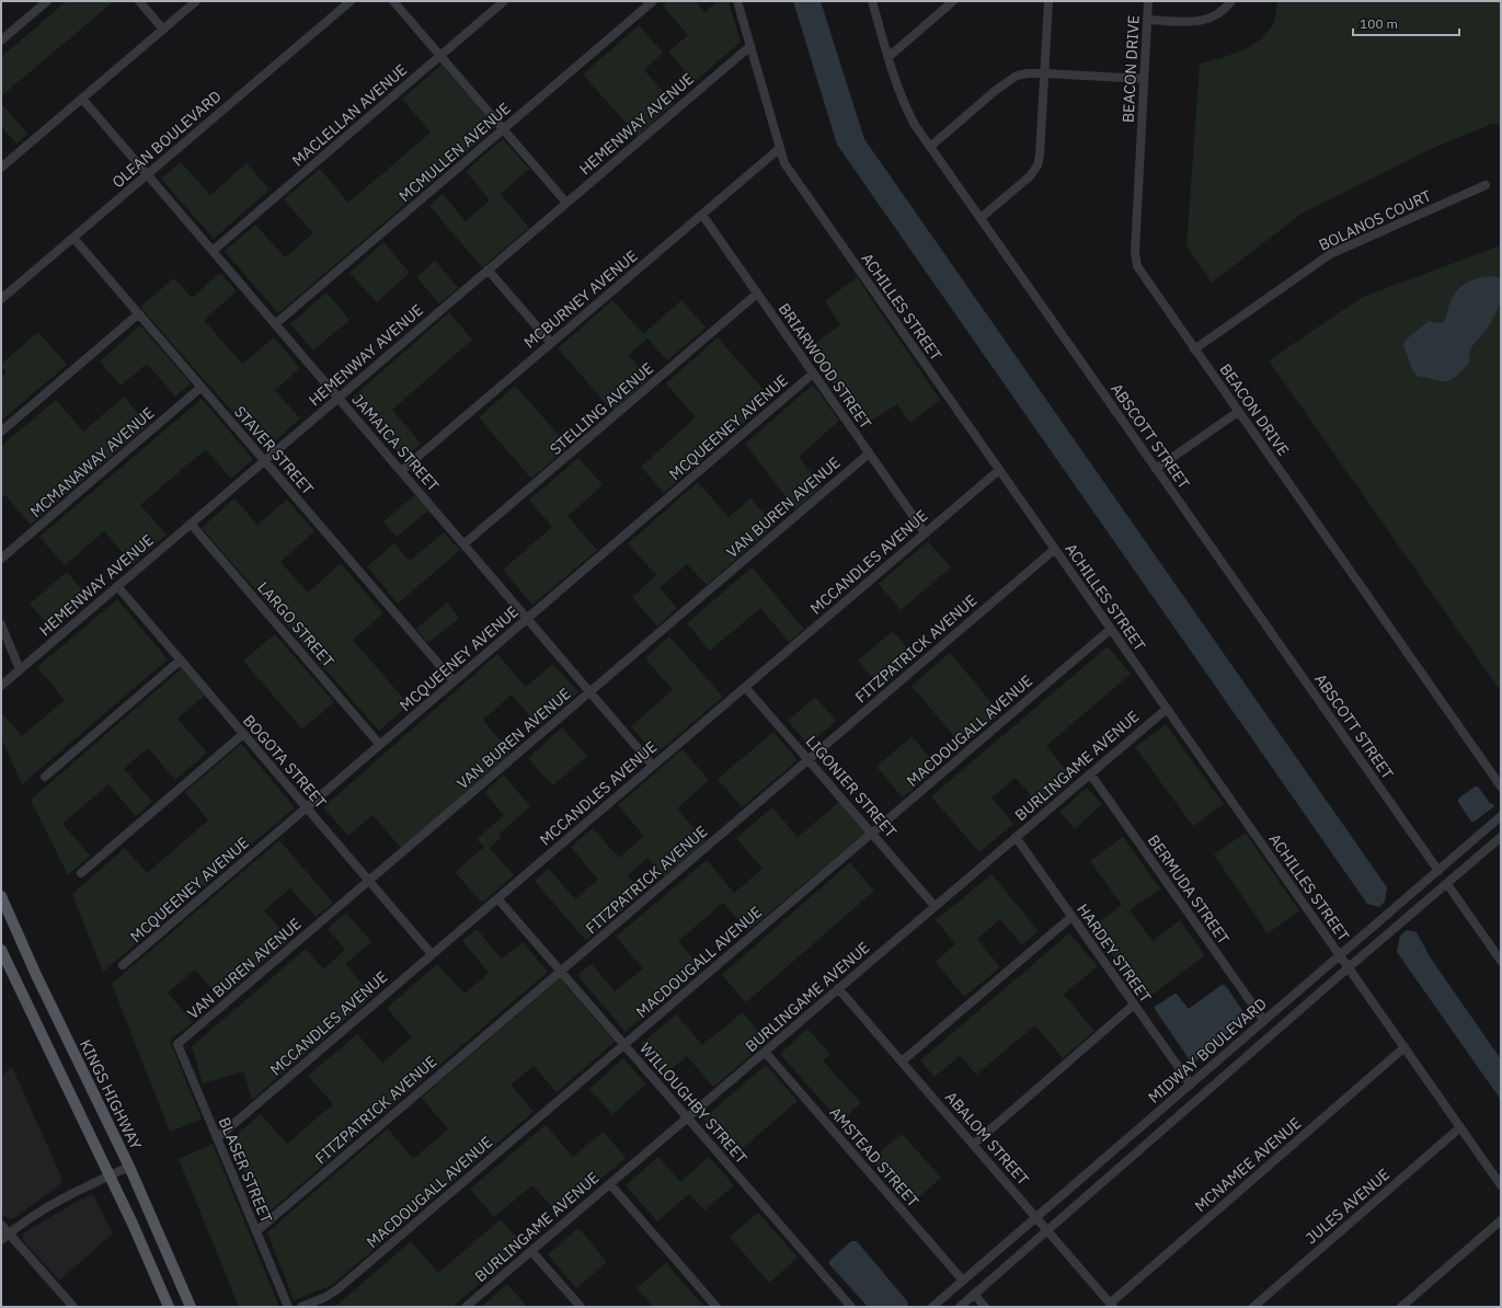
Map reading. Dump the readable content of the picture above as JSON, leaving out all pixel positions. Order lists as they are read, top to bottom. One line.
{"streets":{"main road":["KINGS HIGHWAY"],"street":["BEACON DRIVE","MACLELLAN AVENUE","HEMENWAY AVENUE","OLEAN BOULEVARD","MCMULLEN AVENUE","BOLANOS COURT","MCBURNEY AVENUE","ACHILLES STREET","BRIARWOOD STREET","STELLING AVENUE","MCQUEENEY AVENUE","ABSCOTT STREET","JAMAICA STREET","STAVER STREET","MCMANAWAY AVENUE","VAN BUREN AVENUE","MCCANDLES AVENUE","LARGO STREET","FITZPATRICK AVENUE","MACDOUGALL AVENUE","BOGOTA STREET","BURLINGAME AVENUE","LIGONIER STREET","BERMUDA STREET","HARDEY STREET","MIDWAY BOULEVARD","WILLOUGHBY STREET","ABALOM STREET","AMSTEAD STREET","MCNAMEE AVENUE","BLASER STREET","JULES AVENUE"]},"crossings":[["BEACON DRIVE","BOLANOS COURT"],["MACLELLAN AVENUE","JAMAICA STREET"],["HEMENWAY AVENUE","ACHILLES STREET"],["HEMENWAY AVENUE","JAMAICA STREET"],["HEMENWAY AVENUE","STAVER STREET"],["HEMENWAY AVENUE","LARGO STREET"],["HEMENWAY AVENUE","BOGOTA STREET"],["OLEAN BOULEVARD","JAMAICA STREET"],["OLEAN BOULEVARD","STAVER STREET"],["MCMULLEN AVENUE","JAMAICA STREET"],["MCBURNEY AVENUE","ACHILLES STREET"],["MCBURNEY AVENUE","BRIARWOOD STREET"],["MCBURNEY AVENUE","JAMAICA STREET"],["ACHILLES STREET","MCCANDLES AVENUE"],["ACHILLES STREET","FITZPATRICK AVENUE"],["ACHILLES STREET","MACDOUGALL AVENUE"],["ACHILLES STREET","BURLINGAME AVENUE"],["ACHILLES STREET","MIDWAY BOULEVARD"],["ACHILLES STREET","MCNAMEE AVENUE"],["ACHILLES STREET","JULES AVENUE"],["BRIARWOOD STREET","STELLING AVENUE"],["BRIARWOOD STREET","MCQUEENEY AVENUE"],["BRIARWOOD STREET","VAN BUREN AVENUE"],["BRIARWOOD STREET","MCCANDLES AVENUE"],["STELLING AVENUE","JAMAICA STREET"],["MCQUEENEY AVENUE","JAMAICA STREET"],["MCQUEENEY AVENUE","STAVER STREET"],["MCQUEENEY AVENUE","LARGO STREET"],["MCQUEENEY AVENUE","BOGOTA STREET"],["ABSCOTT STREET","MIDWAY BOULEVARD"],["JAMAICA STREET","VAN BUREN AVENUE"],["JAMAICA STREET","MCCANDLES AVENUE"],["STAVER STREET","MCMANAWAY AVENUE"],["VAN BUREN AVENUE","BOGOTA STREET"],["VAN BUREN AVENUE","BLASER STREET"],["MCCANDLES AVENUE","BOGOTA STREET"],["MCCANDLES AVENUE","LIGONIER STREET"],["MCCANDLES AVENUE","WILLOUGHBY STREET"],["MCCANDLES AVENUE","BLASER STREET"],["FITZPATRICK AVENUE","LIGONIER STREET"],["FITZPATRICK AVENUE","WILLOUGHBY STREET"],["FITZPATRICK AVENUE","BLASER STREET"],["MACDOUGALL AVENUE","LIGONIER STREET"],["MACDOUGALL AVENUE","WILLOUGHBY STREET"],["BURLINGAME AVENUE","LIGONIER STREET"],["BURLINGAME AVENUE","BERMUDA STREET"],["BURLINGAME AVENUE","HARDEY STREET"],["BURLINGAME AVENUE","WILLOUGHBY STREET"],["BURLINGAME AVENUE","ABALOM STREET"],["BURLINGAME AVENUE","AMSTEAD STREET"],["BERMUDA STREET","MIDWAY BOULEVARD"],["HARDEY STREET","MIDWAY BOULEVARD"],["MIDWAY BOULEVARD","ABALOM STREET"],["MIDWAY BOULEVARD","AMSTEAD STREET"],["ABALOM STREET","MCNAMEE AVENUE"]],"scale_bar":"100 m"}
